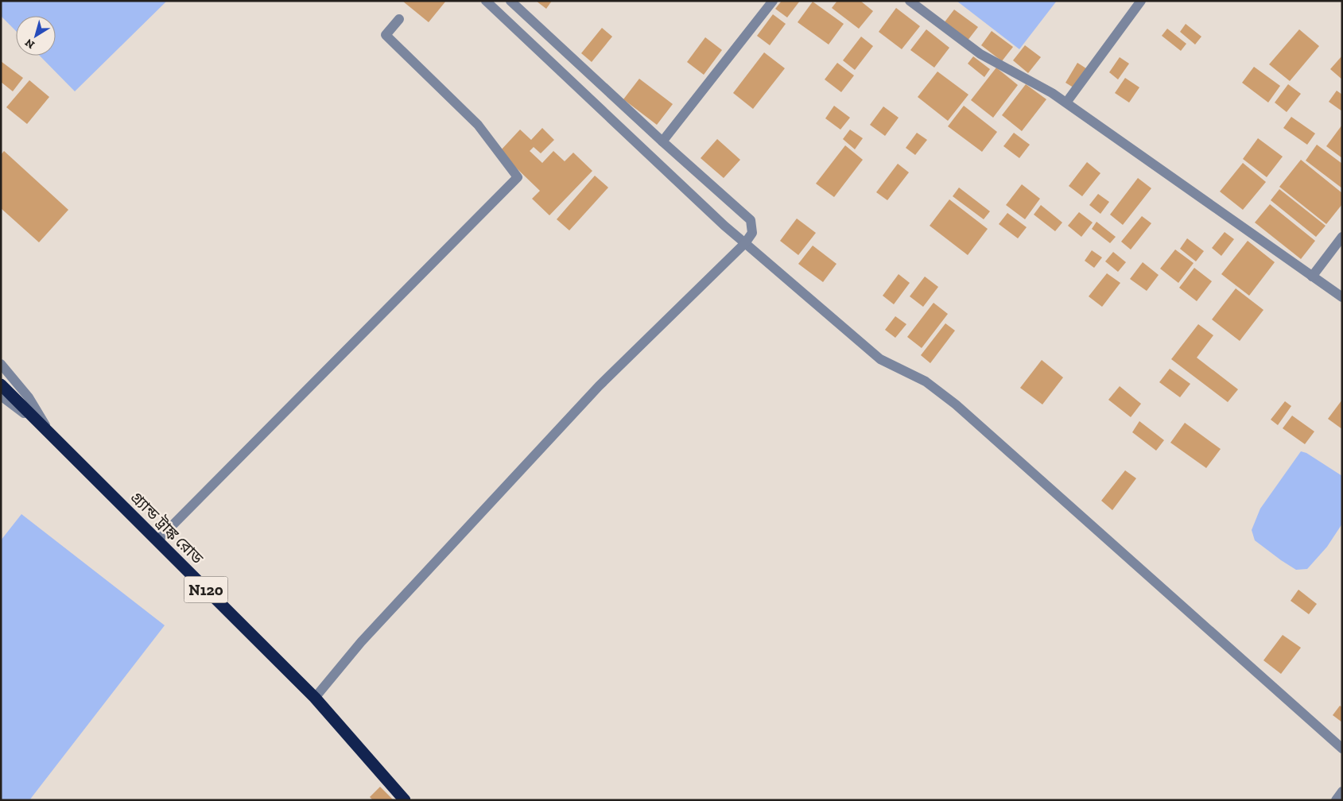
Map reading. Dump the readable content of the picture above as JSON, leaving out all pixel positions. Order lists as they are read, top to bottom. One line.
{"streets":{"highway":["গ্র্যান্ড ট্রাঙ্ক রোড","N120"]},"north":"bottom left"}
